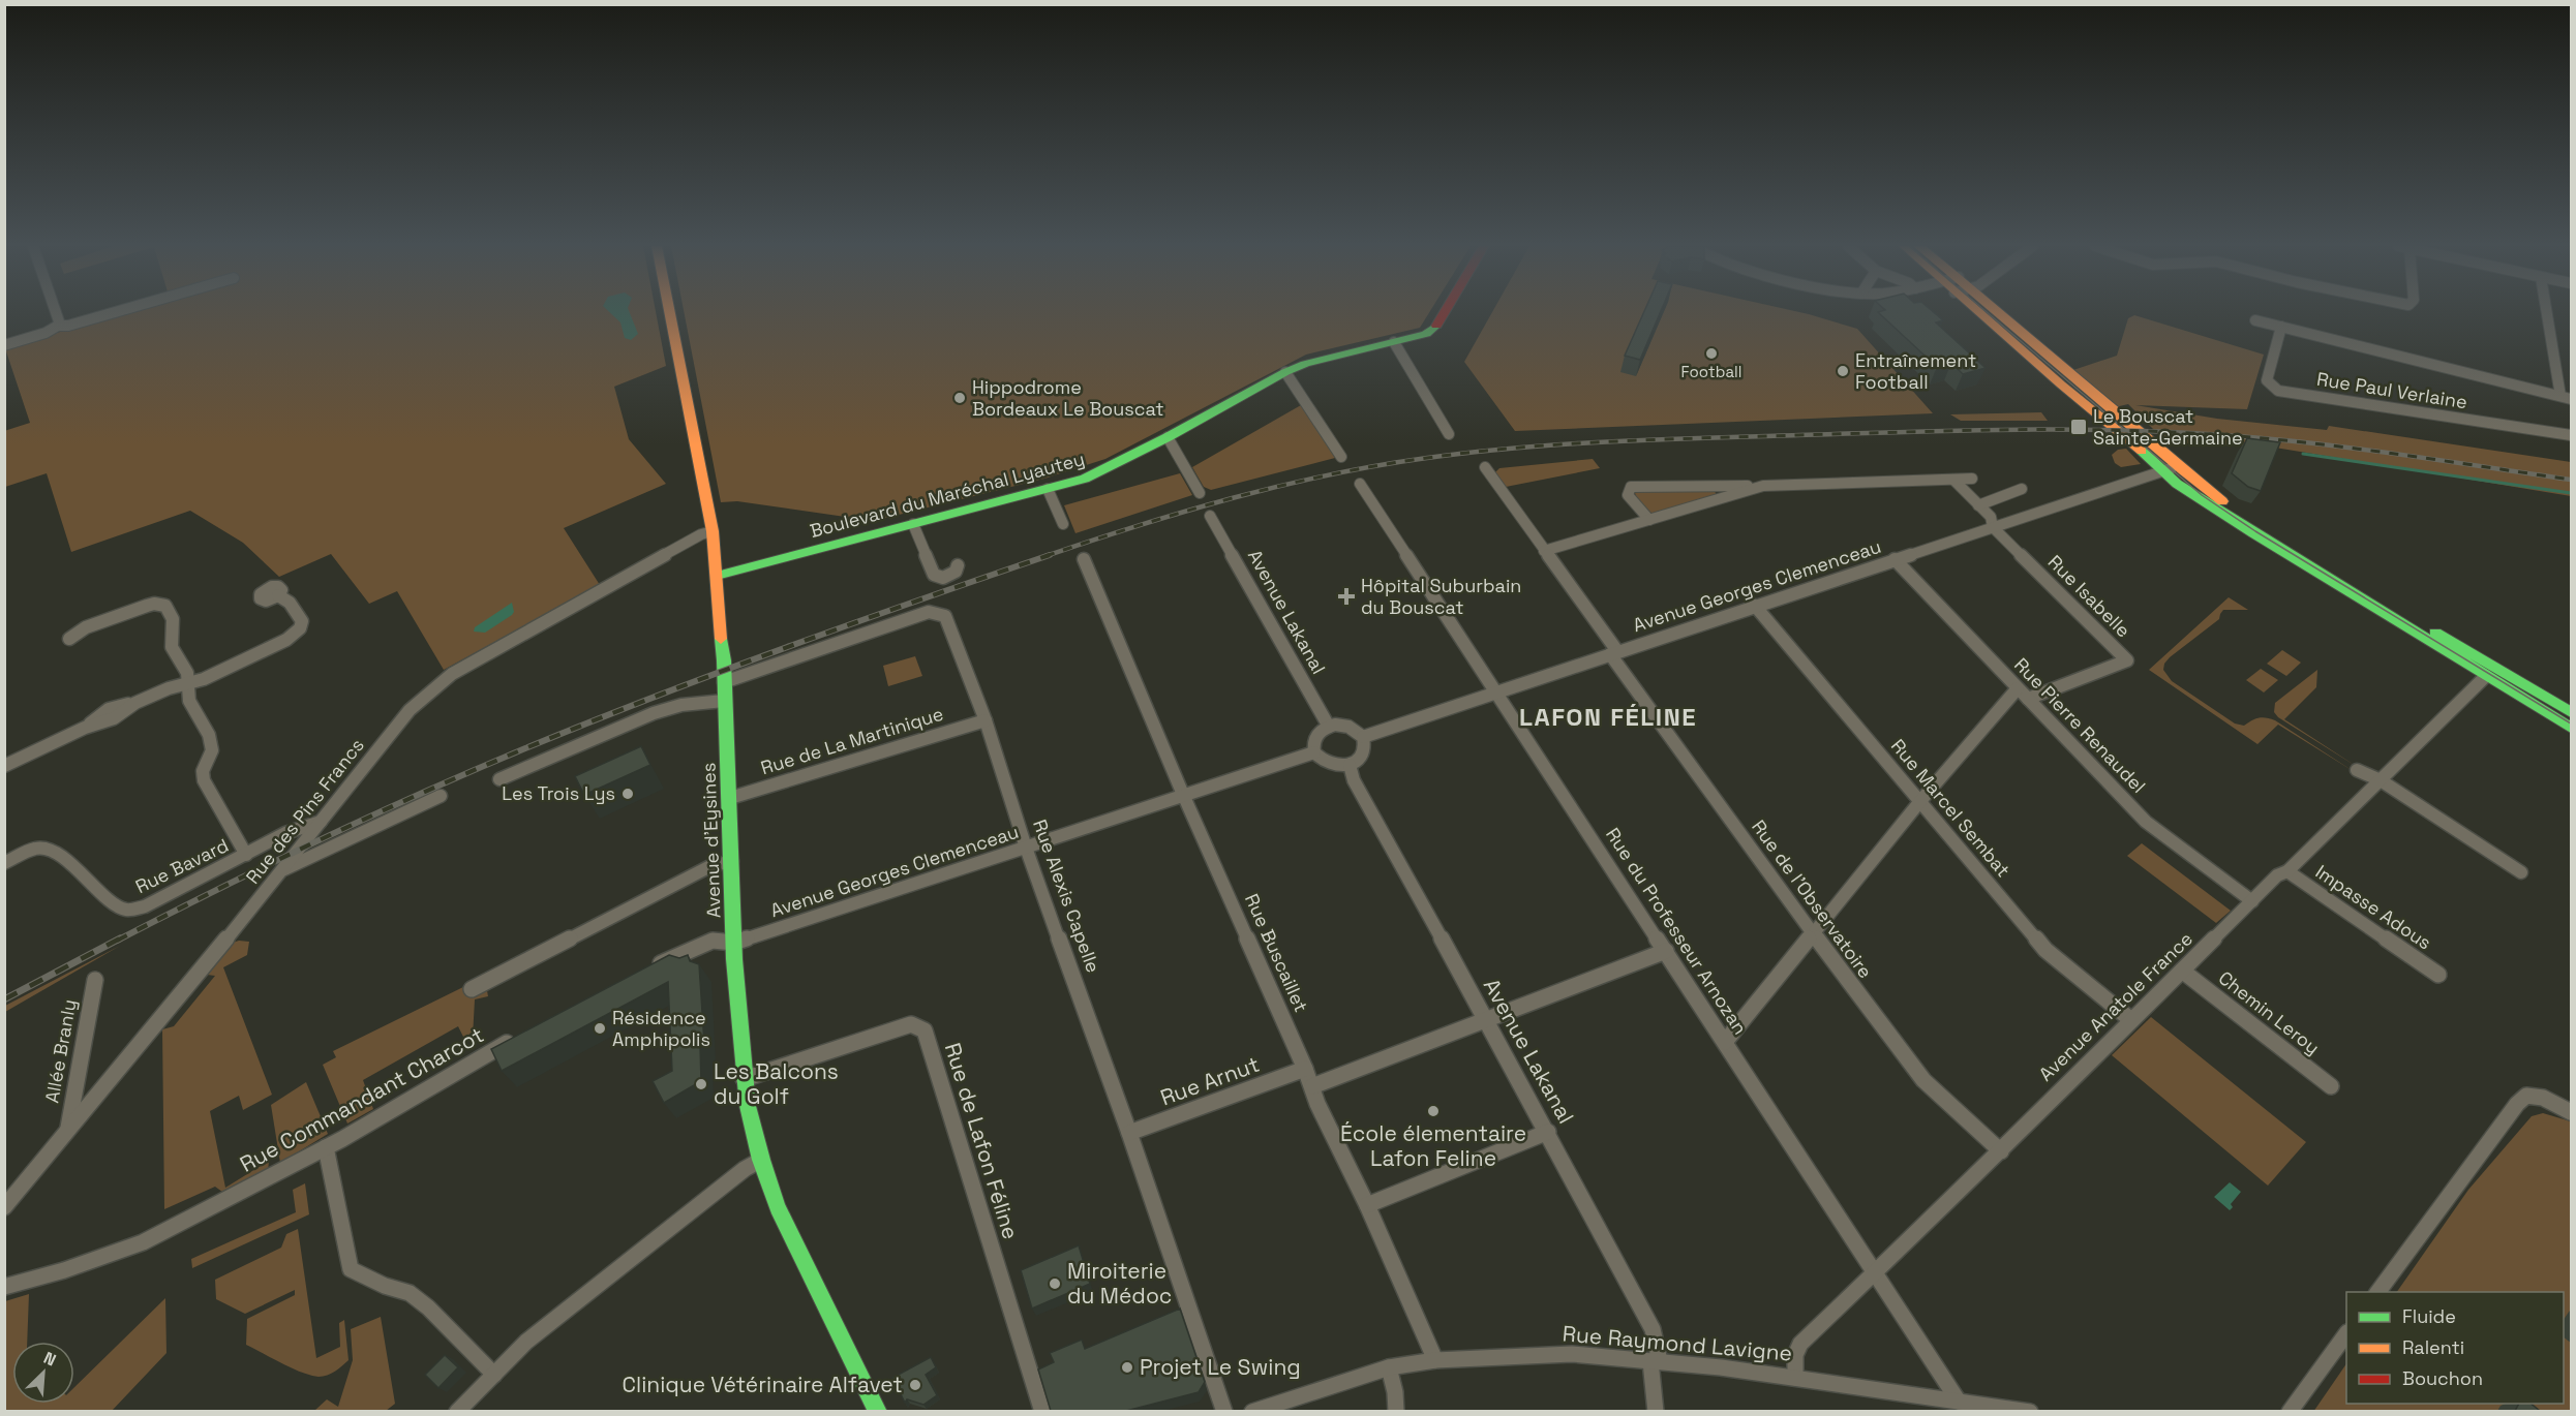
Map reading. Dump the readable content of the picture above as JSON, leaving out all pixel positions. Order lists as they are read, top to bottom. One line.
{"streets":{"street":["Rue Paul Verlaine","Boulevard du Maréchal Lyautey","Avenue Georges Clemenceau","Rue Isabelle","Avenue Lakanal","Rue Pierre Renaudel","Rue de La Martinique","Rue Marcel Sembat","Rue des Pins Francs","Avenue d'Eysines","Rue Bavard","Rue Alexis Capelle","Rue de l'Observatoire","Impasse Adous","Rue du Professeur Arnozan","Rue Buscaillet","Avenue Anatole France","Chemin Leroy","Allée Branly","Rue Arnut","Rue Commandant Charcot","Rue de Lafon Féline","Rue Raymond Lavigne"]},"crossings":[["Boulevard du Maréchal Lyautey","Avenue d'Eysines"],["Avenue Georges Clemenceau","Rue Isabelle"],["Avenue Georges Clemenceau","Avenue Lakanal"],["Avenue Georges Clemenceau","Rue Pierre Renaudel"],["Avenue Georges Clemenceau","Rue Marcel Sembat"],["Avenue Georges Clemenceau","Avenue d'Eysines"],["Avenue Georges Clemenceau","Rue Alexis Capelle"],["Avenue Georges Clemenceau","Rue de l'Observatoire"],["Avenue Georges Clemenceau","Rue du Professeur Arnozan"],["Avenue Georges Clemenceau","Rue Buscaillet"],["Rue Isabelle","Rue Pierre Renaudel"],["Avenue Lakanal","Rue Raymond Lavigne"],["Rue Pierre Renaudel","Avenue Anatole France"],["Rue de La Martinique","Avenue d'Eysines"],["Rue de La Martinique","Rue Alexis Capelle"],["Rue Marcel Sembat","Avenue Anatole France"],["Rue des Pins Francs","Avenue d'Eysines"],["Rue des Pins Francs","Rue Bavard"],["Rue des Pins Francs","Allée Branly"],["Avenue d'Eysines","Rue Alexis Capelle"],["Avenue d'Eysines","Rue de Lafon Féline"],["Rue Alexis Capelle","Rue Arnut"],["Rue de l'Observatoire","Avenue Anatole France"],["Impasse Adous","Avenue Anatole France"],["Rue du Professeur Arnozan","Avenue Anatole France"],["Rue du Professeur Arnozan","Rue Raymond Lavigne"],["Rue Buscaillet","Rue Arnut"],["Rue Buscaillet","Rue Raymond Lavigne"],["Avenue Anatole France","Chemin Leroy"],["Avenue Anatole France","Rue Raymond Lavigne"]],"districts":["LAFON FÉLINE"],"places":{"other":["Football","Entraînement Football","Hippodrome Bordeaux Le Bouscat","Les Trois Lys","Résidence Amphipolis","Les Balcons du Golf","École élementaire Lafon Feline","Miroiterie du Médoc","Projet Le Swing","Clinique Vétérinaire Alfavet"],"transit":["Le Bouscat Sainte-Germaine"],"health":["Hôpital Suburbain du Bouscat"]},"legend":["Fluide","Ralenti","Bouchon"],"north":"top right"}
